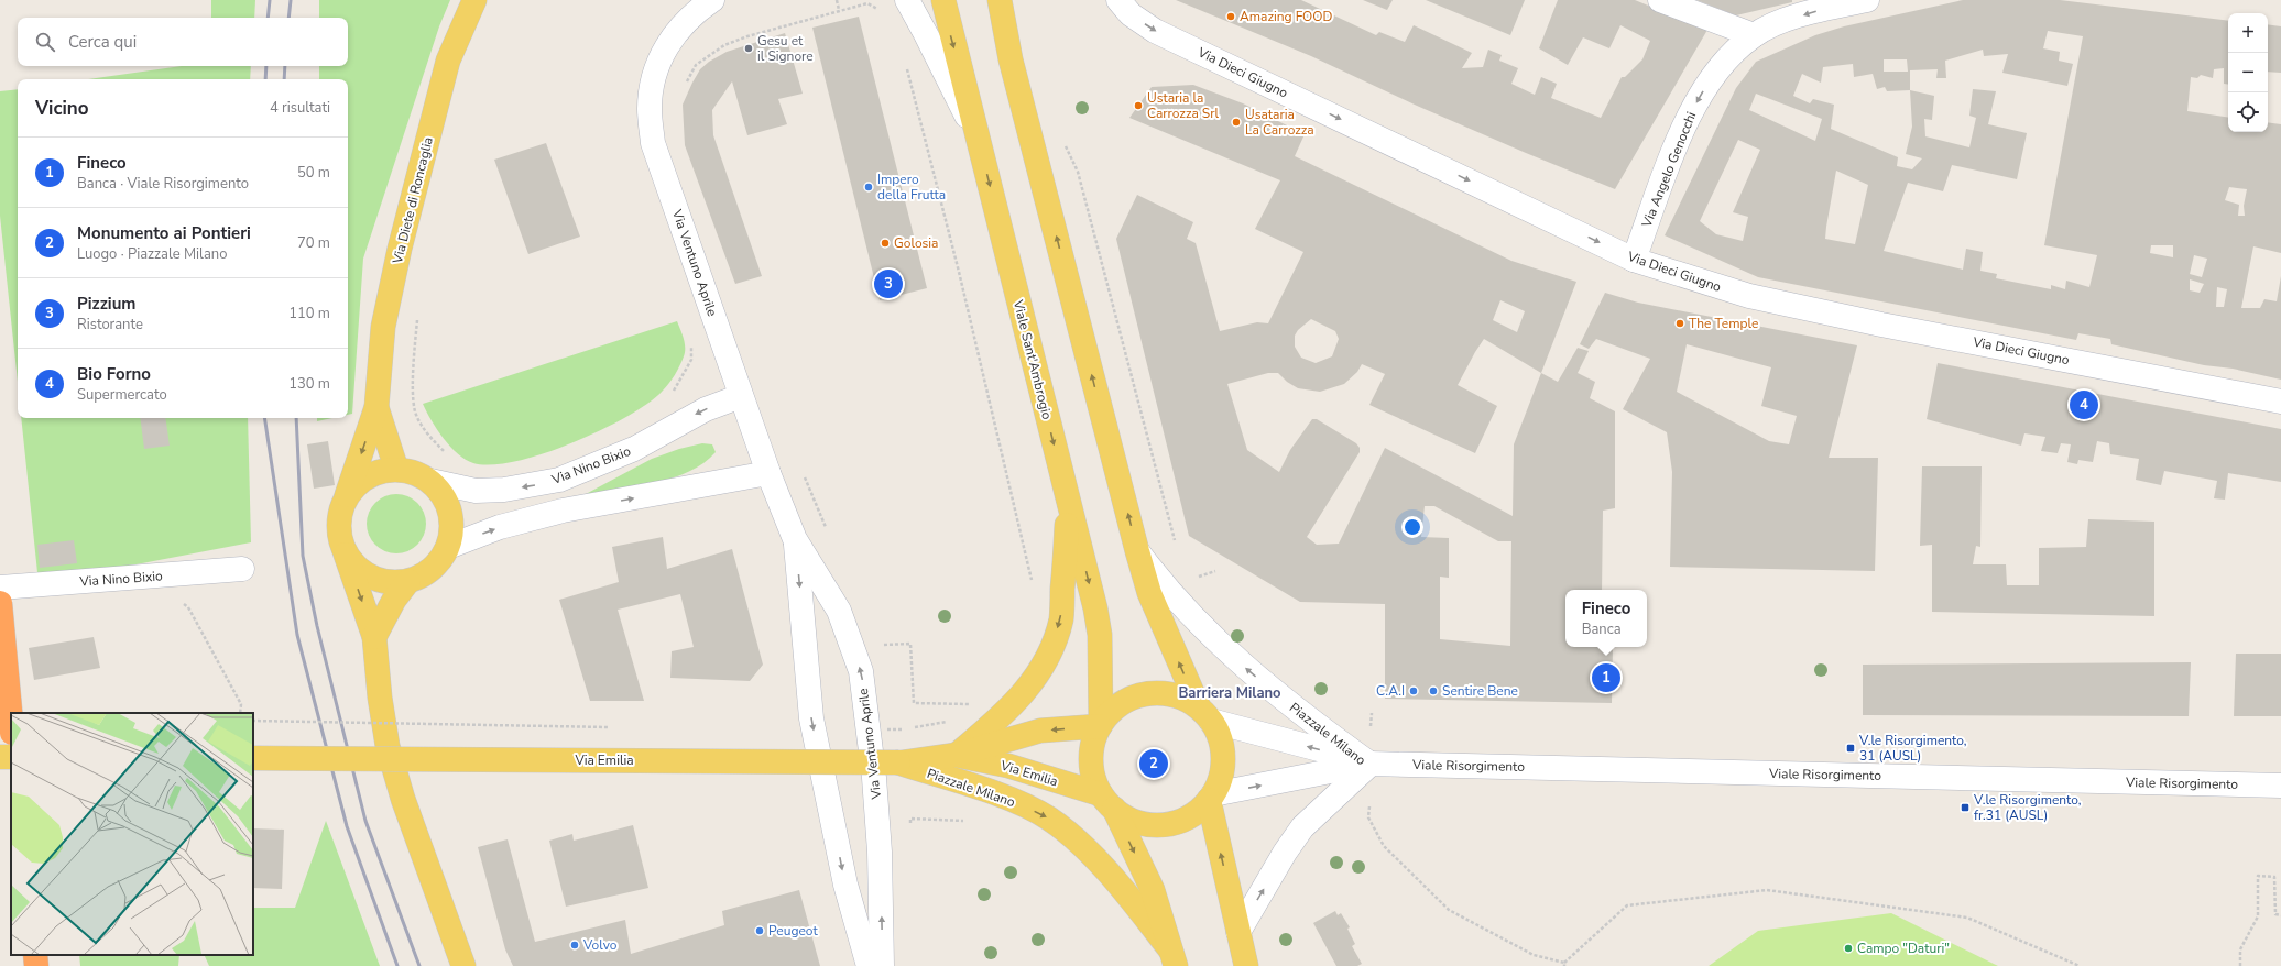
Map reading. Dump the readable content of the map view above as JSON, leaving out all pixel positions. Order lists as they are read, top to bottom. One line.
{"streets":{"main road":["Via Diete di Roncaglia","Viale Sant'Ambrogio","Piazzale Milano","Via Emilia"],"street":["Via Dieci Giugno","Via Angelo Genocchi","Via Ventuno Aprile","Via Nino Bixio","Viale Risorgimento"]},"crossings":[["Via Dieci Giugno","Via Angelo Genocchi"],["Via Diete di Roncaglia","Via Nino Bixio"],["Via Ventuno Aprile","Via Nino Bixio"],["Viale Sant'Ambrogio","Piazzale Milano"],["Viale Sant'Ambrogio","Via Emilia"],["Viale Sant'Ambrogio","Viale Risorgimento"],["Piazzale Milano","Via Emilia"],["Piazzale Milano","Viale Risorgimento"],["Via Emilia","Viale Risorgimento"]],"one_way":["Via Dieci Giugno","Via Angelo Genocchi"],"districts":["Barriera Milano"],"places":{"other":["Amazing FOOD","Gesu et il Signore","Ustaria la Carrozza Srl","Usataria La Carrozza","Impero della Frutta","Golosia","The Temple","C.A.I","Sentire Bene","Peugeot","Volvo","Campo \"Daturi\""],"transit":["V.le Risorgimento, 31 (AUSL)","V.le Risorgimento, fr.31 (AUSL)"]},"page":{"map_buttons":["+","−"],"search":"Cerca qui","heading":["Vicino","4 risultati"],"list":[{"mark":"1","name":"Fineco","note":"Banca · Viale Risorgimento","value":"50 m"},{"mark":"2","name":"Monumento ai Pontieri","note":"Luogo · Piazzale Milano","value":"70 m"},{"mark":"3","name":"Pizzium","note":"Ristorante","value":"110 m"},{"mark":"4","name":"Bio Forno","note":"Supermercato","value":"130 m"}],"pins":["3","4","1","2"],"popup":["Fineco","Banca"]}}
